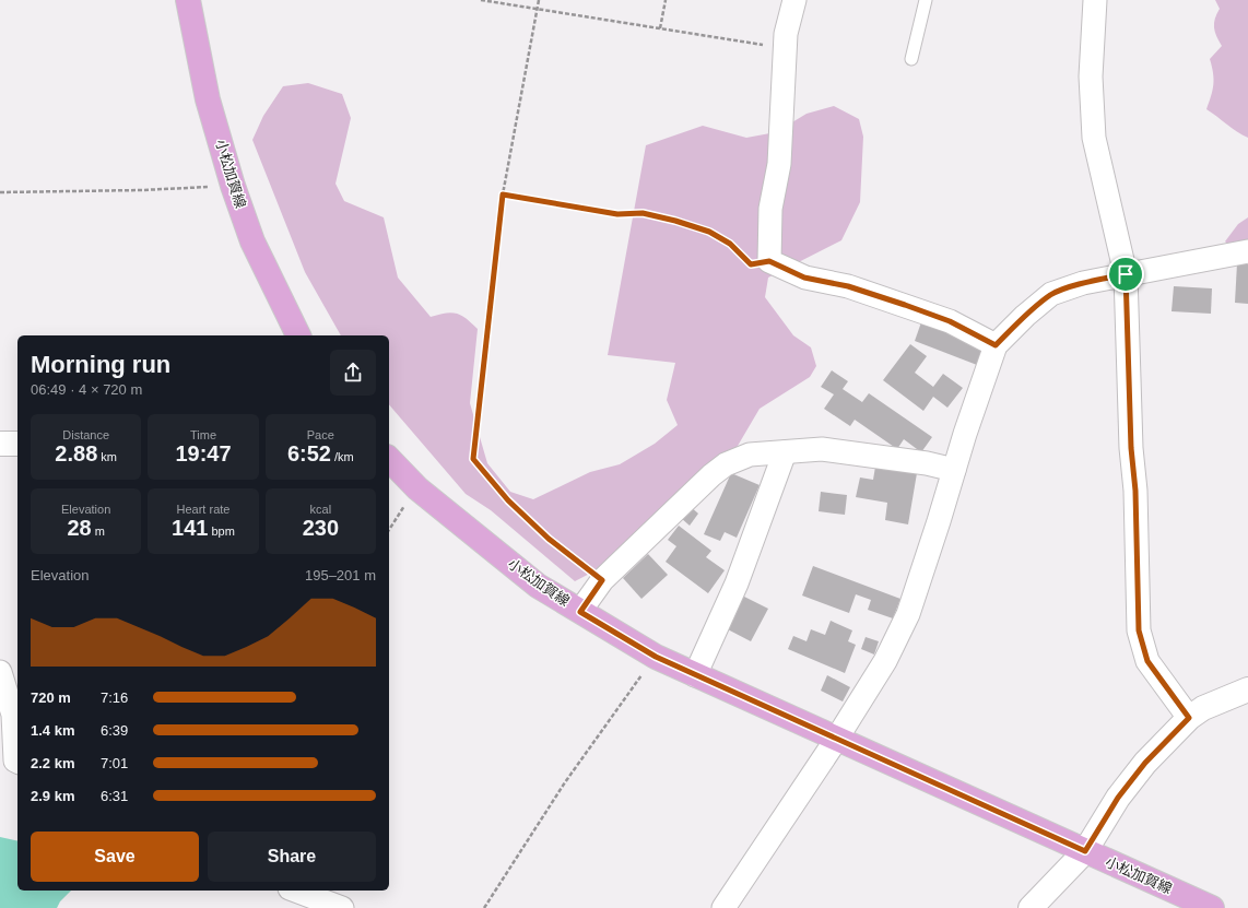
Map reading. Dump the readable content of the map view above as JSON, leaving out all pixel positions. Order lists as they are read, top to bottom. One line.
{"streets":{"main road":["小松加賀線"]},"page":{"heading":["Morning run","06:49 · 4 × 720 m"],"stats":[["Distance","2.88 km"],["Time","19:47"],["Pace","6:52 /km"],["Elevation","28 m"],["Heart rate","141 bpm"],["kcal","230"]],"chart":["Elevation","195–201 m"],"list":[{"name":"720 m","note":"7:16"},{"name":"1.4 km","note":"6:39"},{"name":"2.2 km","note":"7:01"},{"name":"2.9 km","note":"6:31"}],"buttons":["Save","Share"]}}
